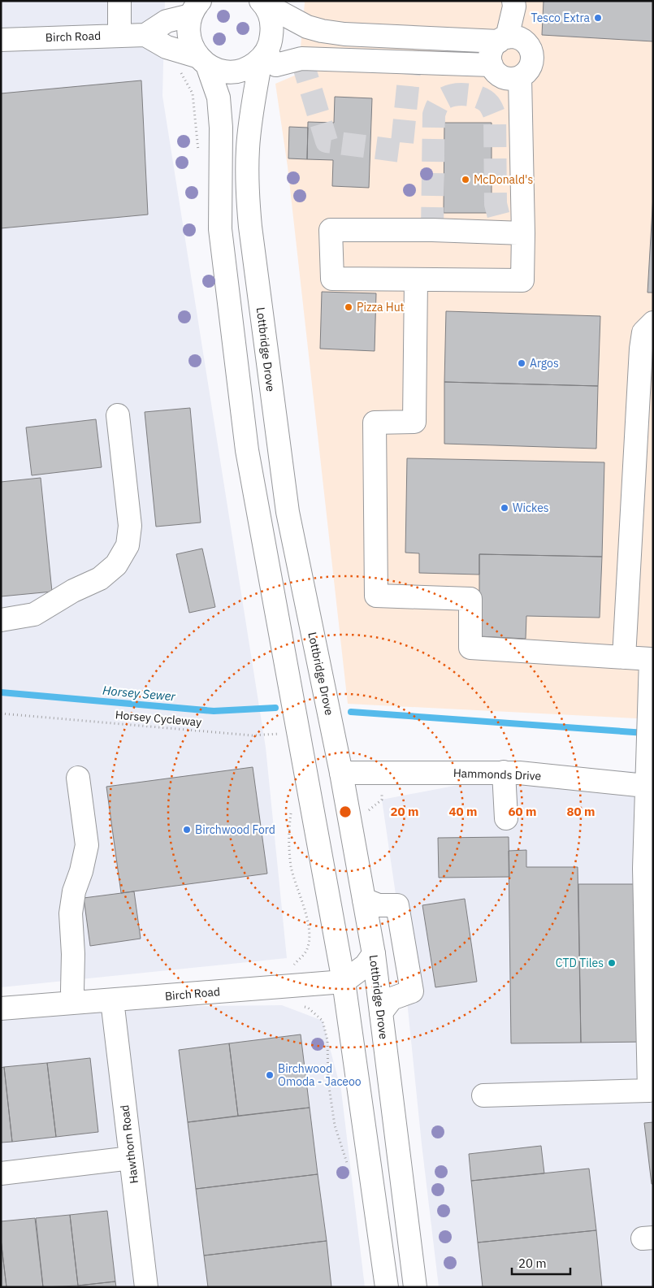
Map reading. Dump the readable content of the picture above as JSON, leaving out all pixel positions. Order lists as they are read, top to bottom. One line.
{"streets":{"main road":["Birch Road","Lottbridge Drove","Hammonds Drive","Hawthorn Road"],"path":["Horsey Cycleway"]},"crossings":[["Birch Road","Lottbridge Drove"],["Birch Road","Hawthorn Road"],["Lottbridge Drove","Hammonds Drive"]],"water":["Horsey Sewer"],"places":["Tesco Extra","McDonald's","Pizza Hut","Argos","Wickes","Birchwood Ford","CTD Tiles","Birchwood Omoda - Jaceoo"],"scale_bar":"20 m","rings":["20 m","40 m","60 m","80 m"]}
